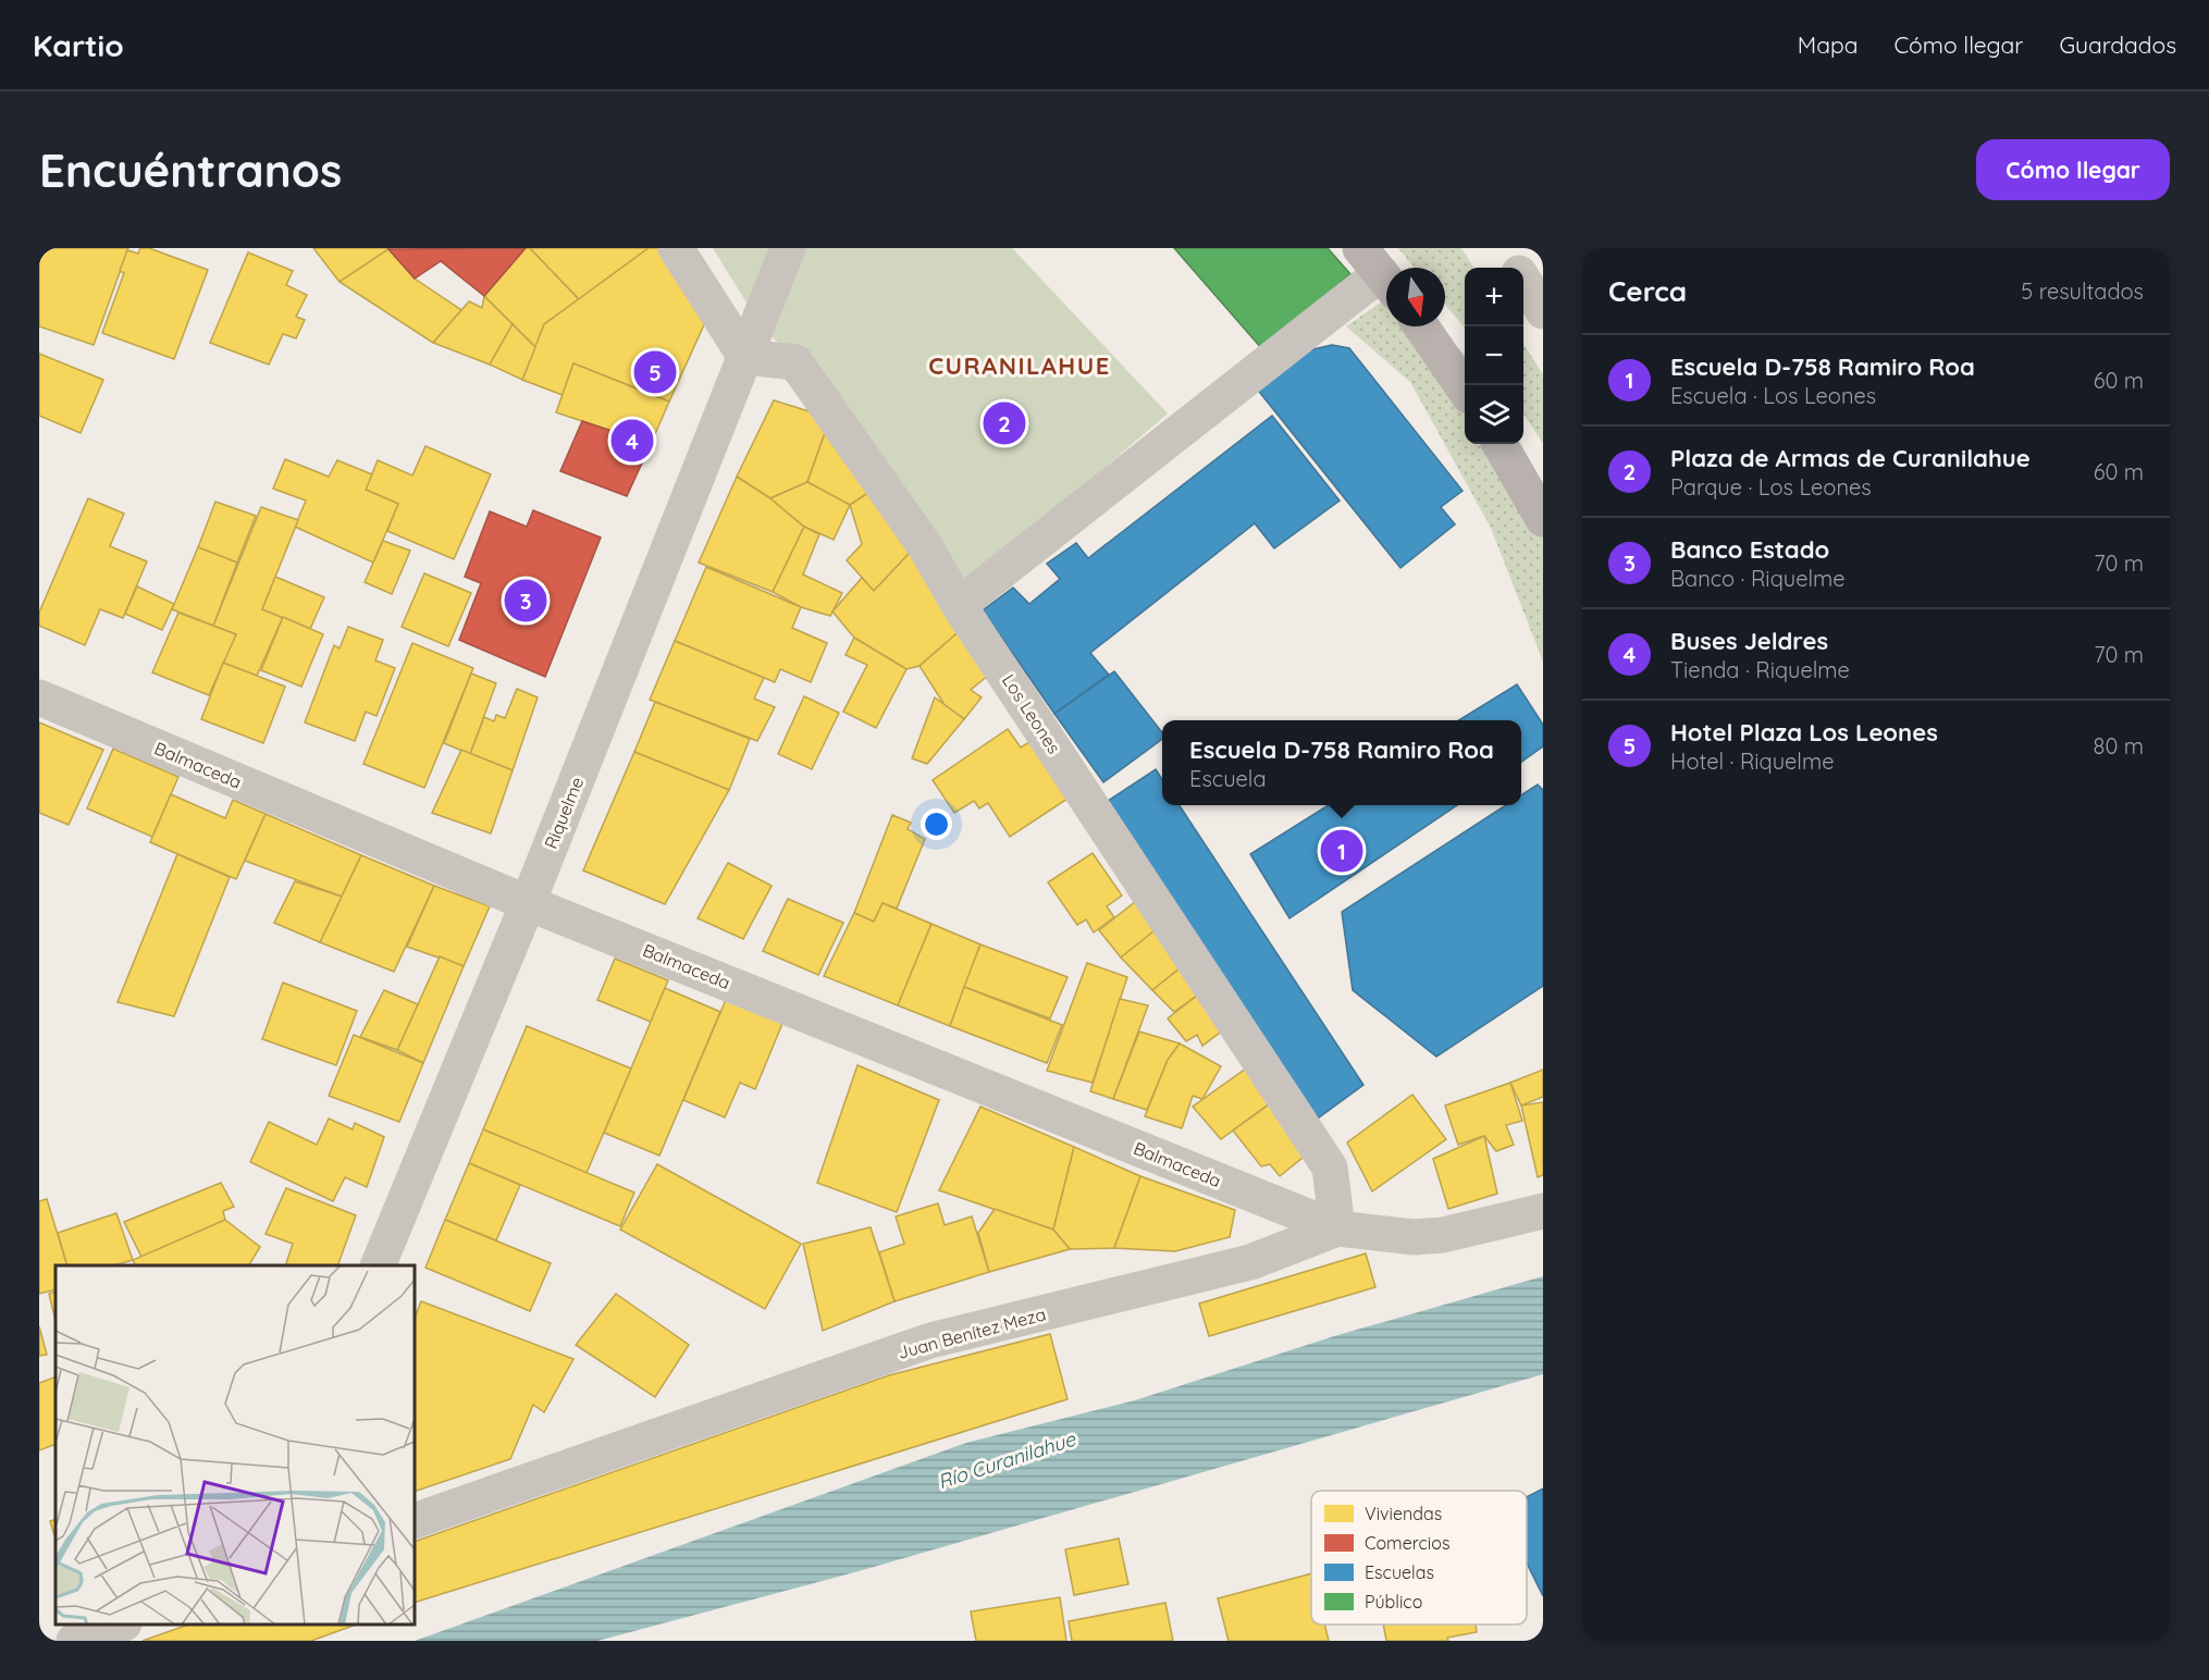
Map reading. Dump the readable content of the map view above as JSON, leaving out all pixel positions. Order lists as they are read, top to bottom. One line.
{"streets":{"street":["Los Leones","Balmaceda","Riquelme","Juan Benítez Meza"]},"crossings":[["Los Leones","Balmaceda"],["Los Leones","Riquelme"],["Los Leones","Juan Benítez Meza"],["Balmaceda","Riquelme"],["Balmaceda","Juan Benítez Meza"]],"districts":["CURANILAHUE"],"water":["Río Curanilahue"],"legend":["Viviendas","Comercios","Escuelas","Público"],"north":"bottom","page":{"header":"Kartio","nav":["Mapa","Cómo llegar","Guardados"],"buttons":"Cómo llegar","title":"Encuéntranos","heading":["Cerca","5 resultados"],"map_buttons":["+","−"],"list":[{"mark":"1","name":"Escuela D-758 Ramiro Roa","note":"Escuela · Los Leones","value":"60 m"},{"mark":"2","name":"Plaza de Armas de Curanilahue","note":"Parque · Los Leones","value":"60 m"},{"mark":"3","name":"Banco Estado","note":"Banco · Riquelme","value":"70 m"},{"mark":"4","name":"Buses Jeldres","note":"Tienda · Riquelme","value":"70 m"},{"mark":"5","name":"Hotel Plaza Los Leones","note":"Hotel · Riquelme","value":"80 m"}],"pins":["5","2","4","3","1"],"popup":["Escuela D-758 Ramiro Roa","Escuela"]}}
